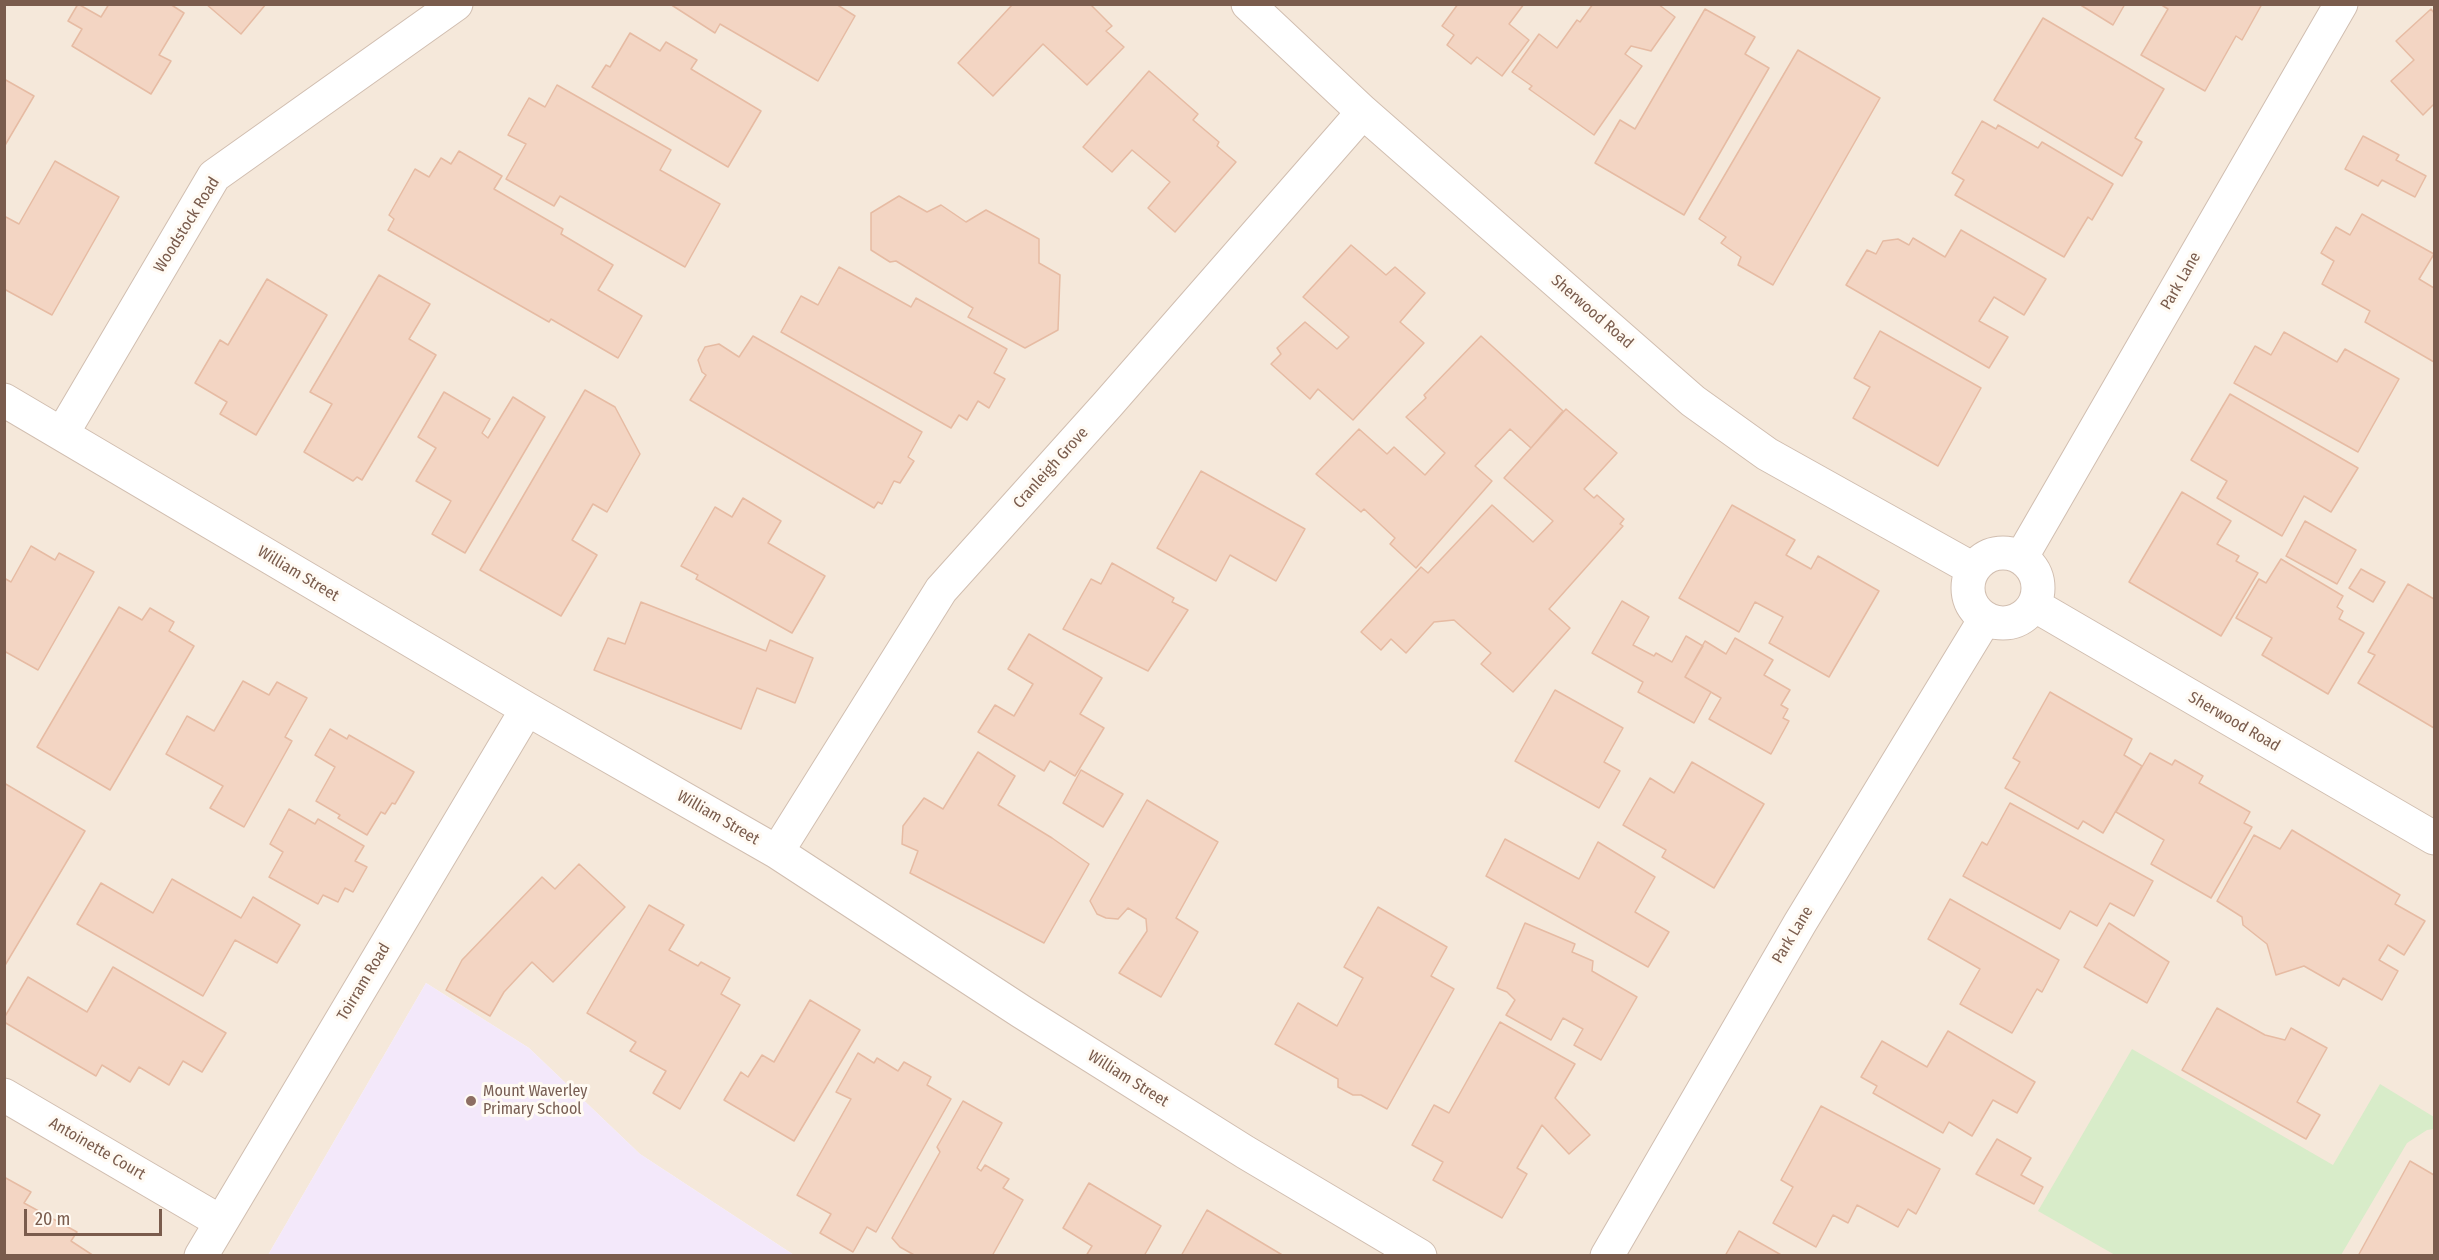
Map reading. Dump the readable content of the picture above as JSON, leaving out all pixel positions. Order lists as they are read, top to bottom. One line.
{"streets":{"street":["Woodstock Road","Park Lane","Sherwood Road","Cranleigh Grove","William Street","Toirram Road","Antoinette Court"]},"crossings":[["Woodstock Road","William Street"],["Park Lane","Sherwood Road"],["Sherwood Road","Cranleigh Grove"],["Cranleigh Grove","William Street"],["William Street","Toirram Road"],["Toirram Road","Antoinette Court"]],"places":["Mount Waverley Primary School"],"scale_bar":"20 m"}
